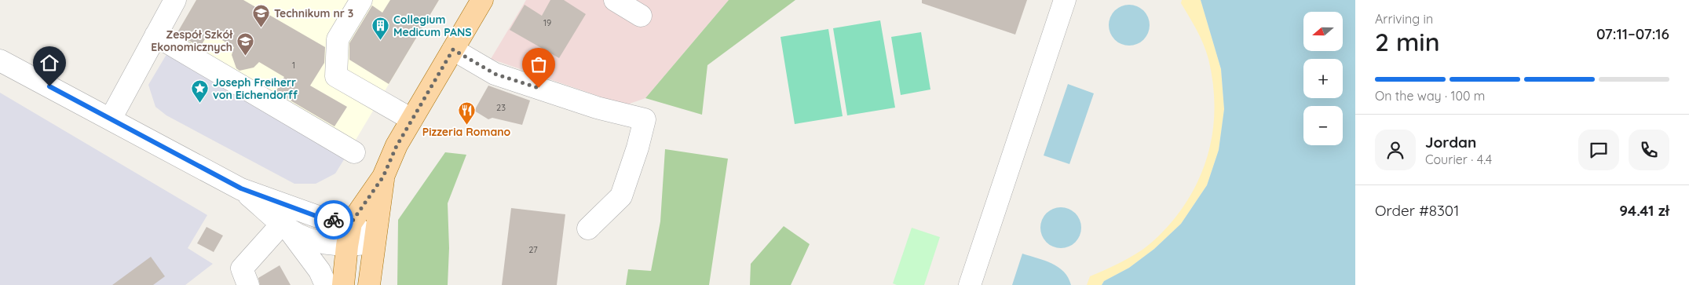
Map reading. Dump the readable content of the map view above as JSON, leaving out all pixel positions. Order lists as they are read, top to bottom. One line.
{"places":{"school or university":["Technikum nr 3","Zespół Szkół Ekonomicznych"],"building":["Collegium Medicum PANS"],"place":["Joseph Freiherr von Eichendorff"],"restaurant":["Pizzeria Romano"]},"house_numbers":["19","1","23","27"],"north":"left","page":{"heading":["2 min","Arriving in","07:11–07:16"],"panel":["Jordan","Courier · 4.4","Order #8301","94.41 zł"],"map_buttons":["+","−"],"bar":"On the way · 100 m"}}
